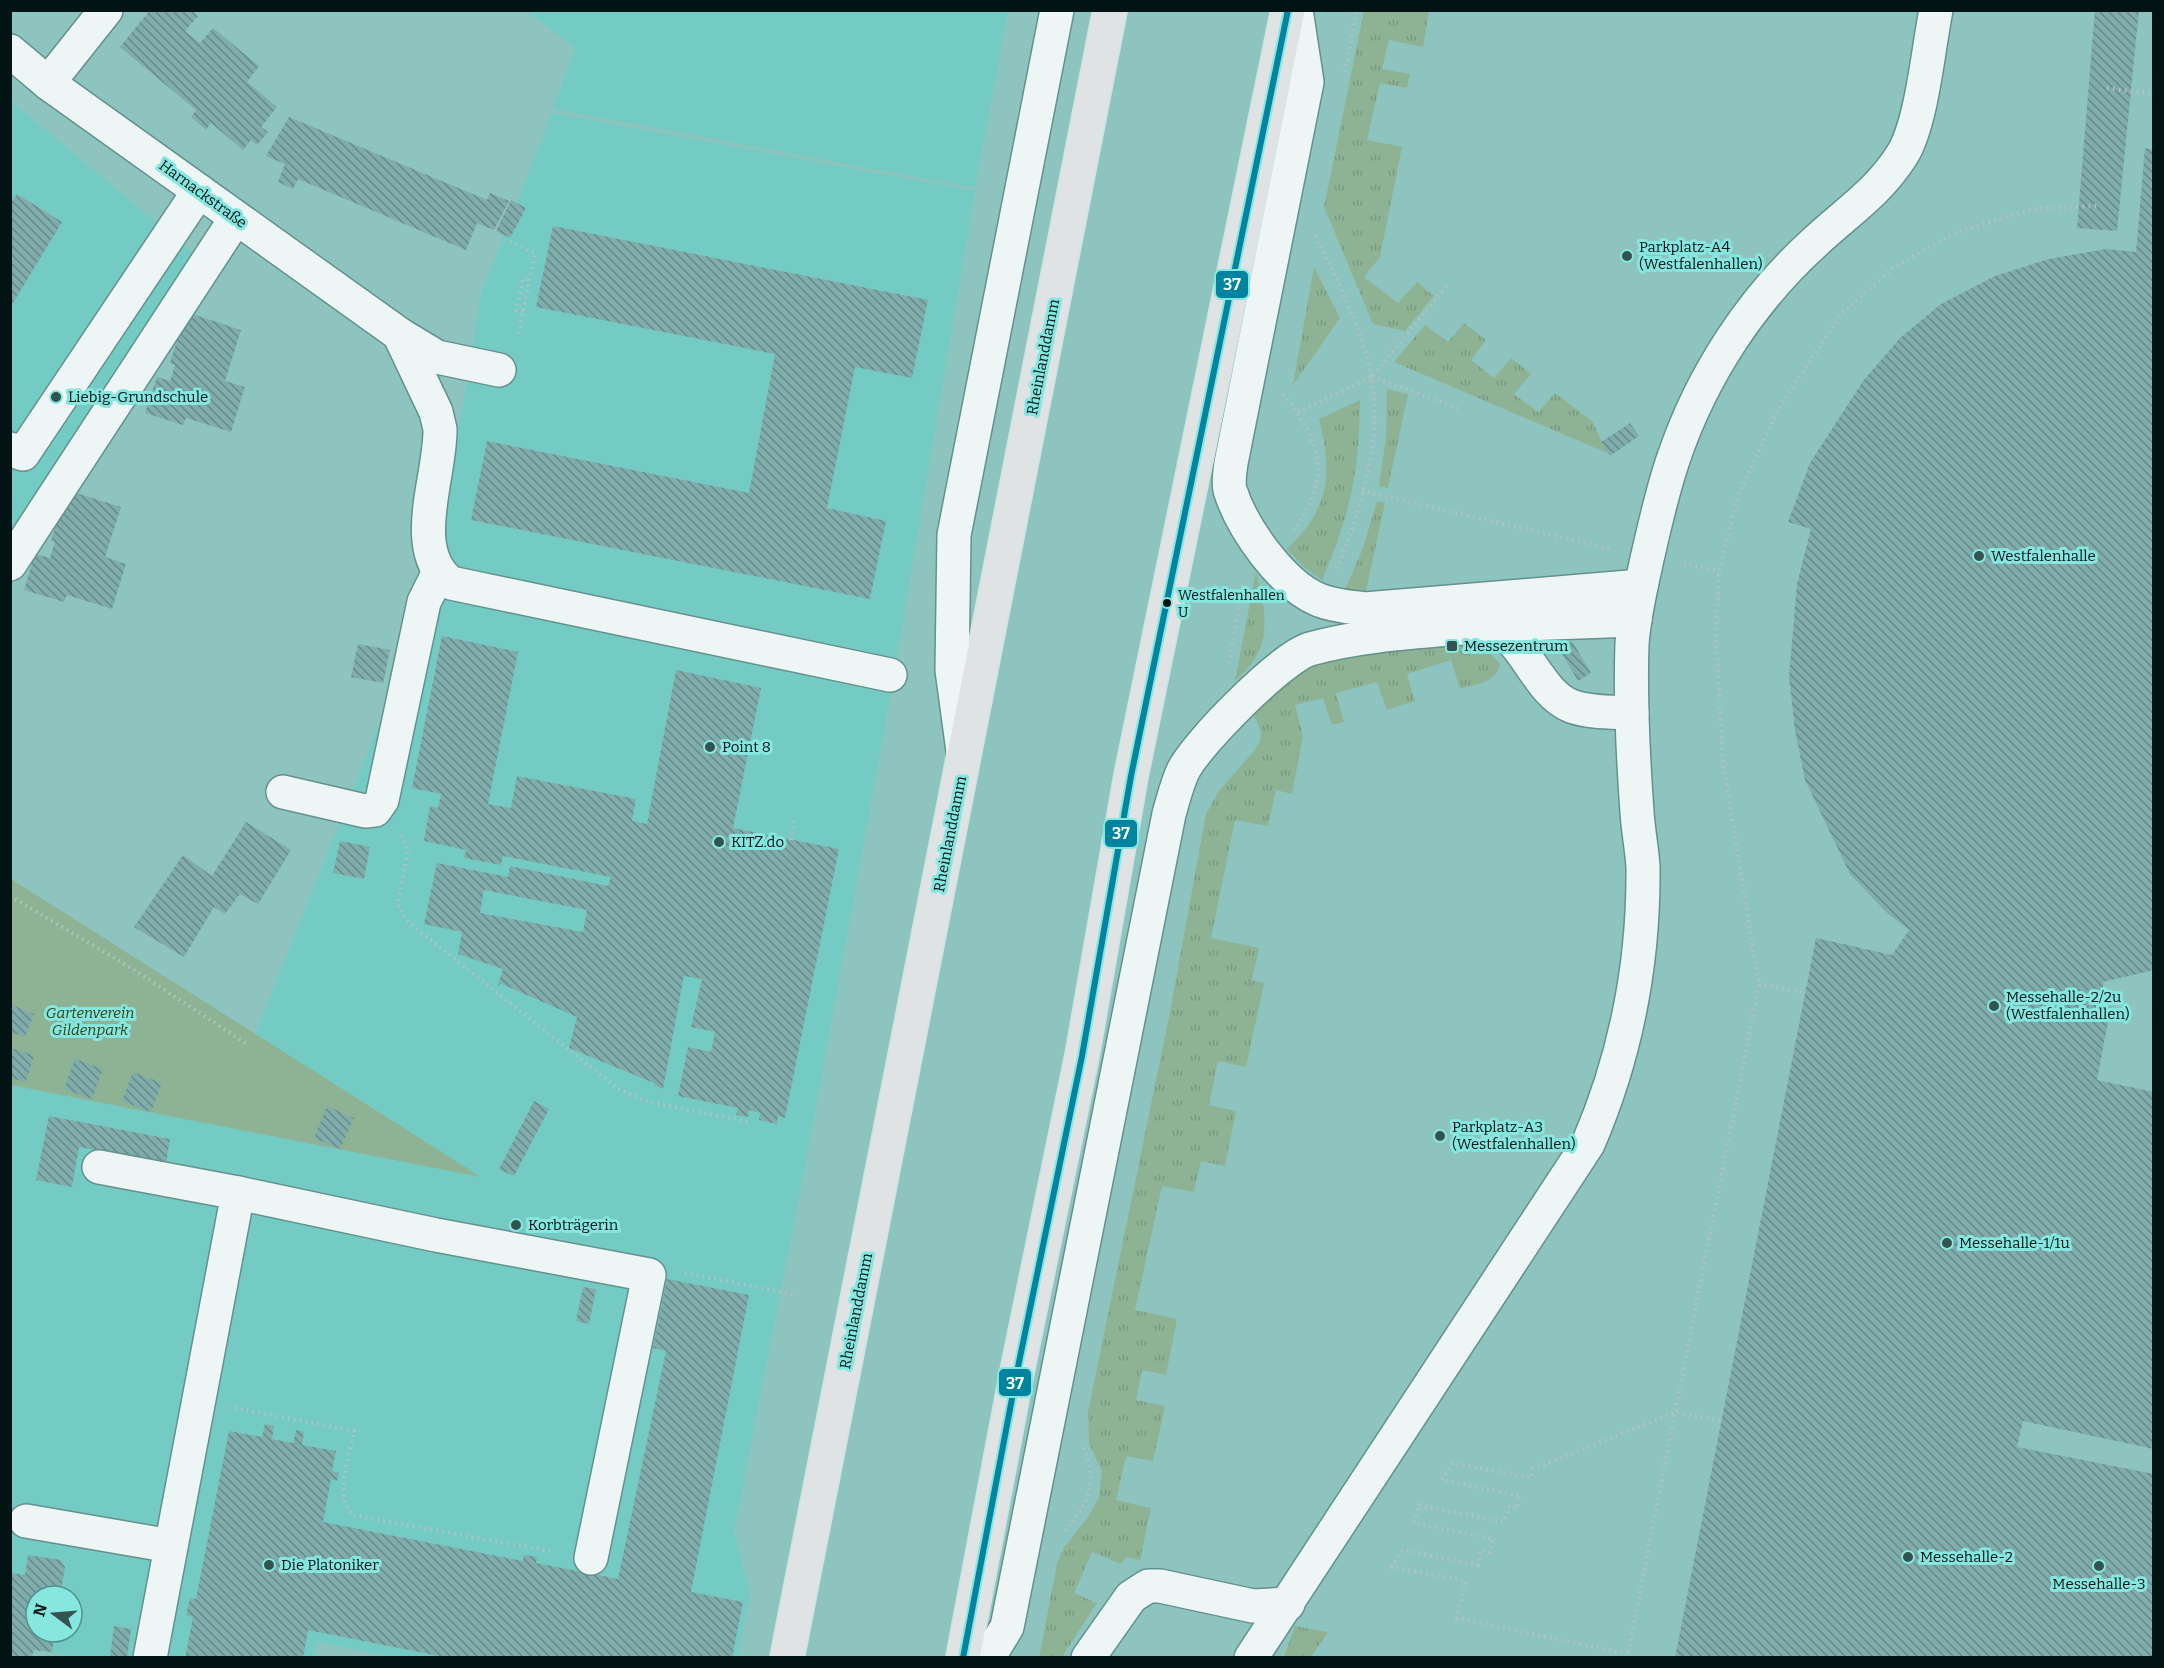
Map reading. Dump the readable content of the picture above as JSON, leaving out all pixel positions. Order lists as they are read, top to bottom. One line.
{"streets":{"main road":["Rheinlanddamm"],"street":["Harnackstraße"]},"parks":["Gartenverein Gildenpark"],"places":{"other":["Parkplatz-A4 (Westfalenhallen)","Liebig-Grundschule","Westfalenhalle","Westfalenhallen U","Point 8","KITZ.do","Messehalle-2/2u (Westfalenhallen)","Parkplatz-A3 (Westfalenhallen)","Korbträgerin","Messehalle-1/1u","Messehalle-2","Die Platoniker","Messehalle-3"],"transit":["Messezentrum"]},"lines":["transit line 37"],"north":"left"}
